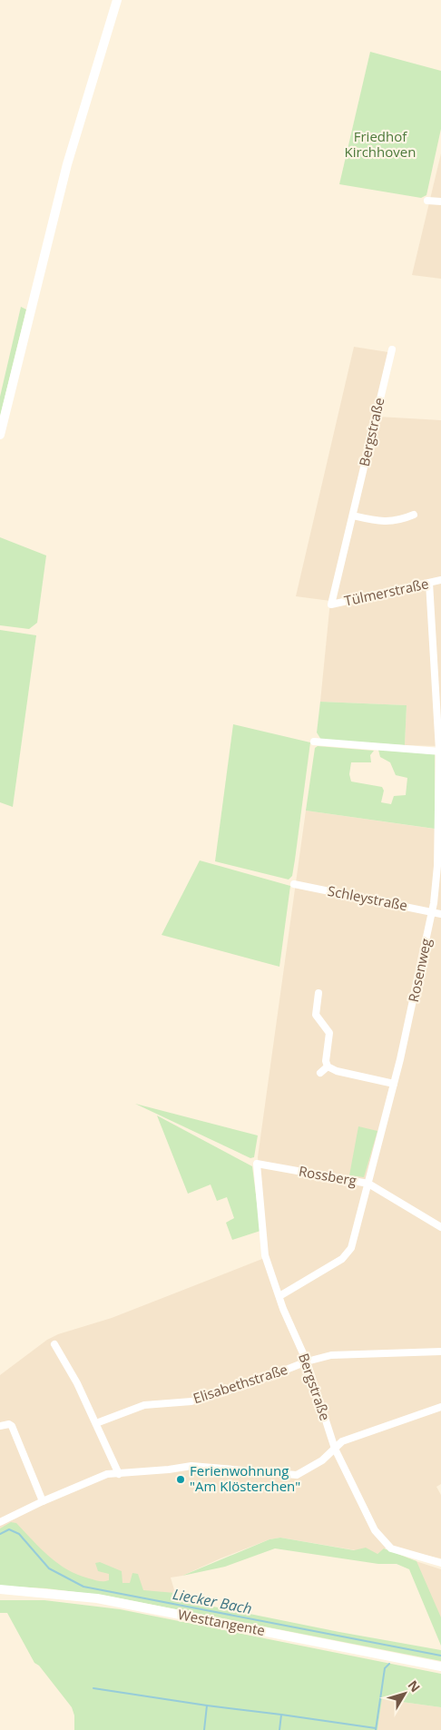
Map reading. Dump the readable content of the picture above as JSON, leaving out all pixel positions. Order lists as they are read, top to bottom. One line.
{"streets":{"main road":["Westtangente"],"street":["Bergstraße","Tülmerstraße","Schleystraße","Rosenweg","Rossberg","Elisabethstraße"]},"crossings":[["Bergstraße","Tülmerstraße"],["Bergstraße","Rosenweg"],["Bergstraße","Rossberg"],["Bergstraße","Elisabethstraße"],["Tülmerstraße","Rosenweg"],["Schleystraße","Rosenweg"],["Rosenweg","Rossberg"]],"water":["Liecker Bach"],"parks":["Friedhof Kirchhoven"],"places":["Ferienwohnung \"Am Klösterchen\""],"north":"top right"}
